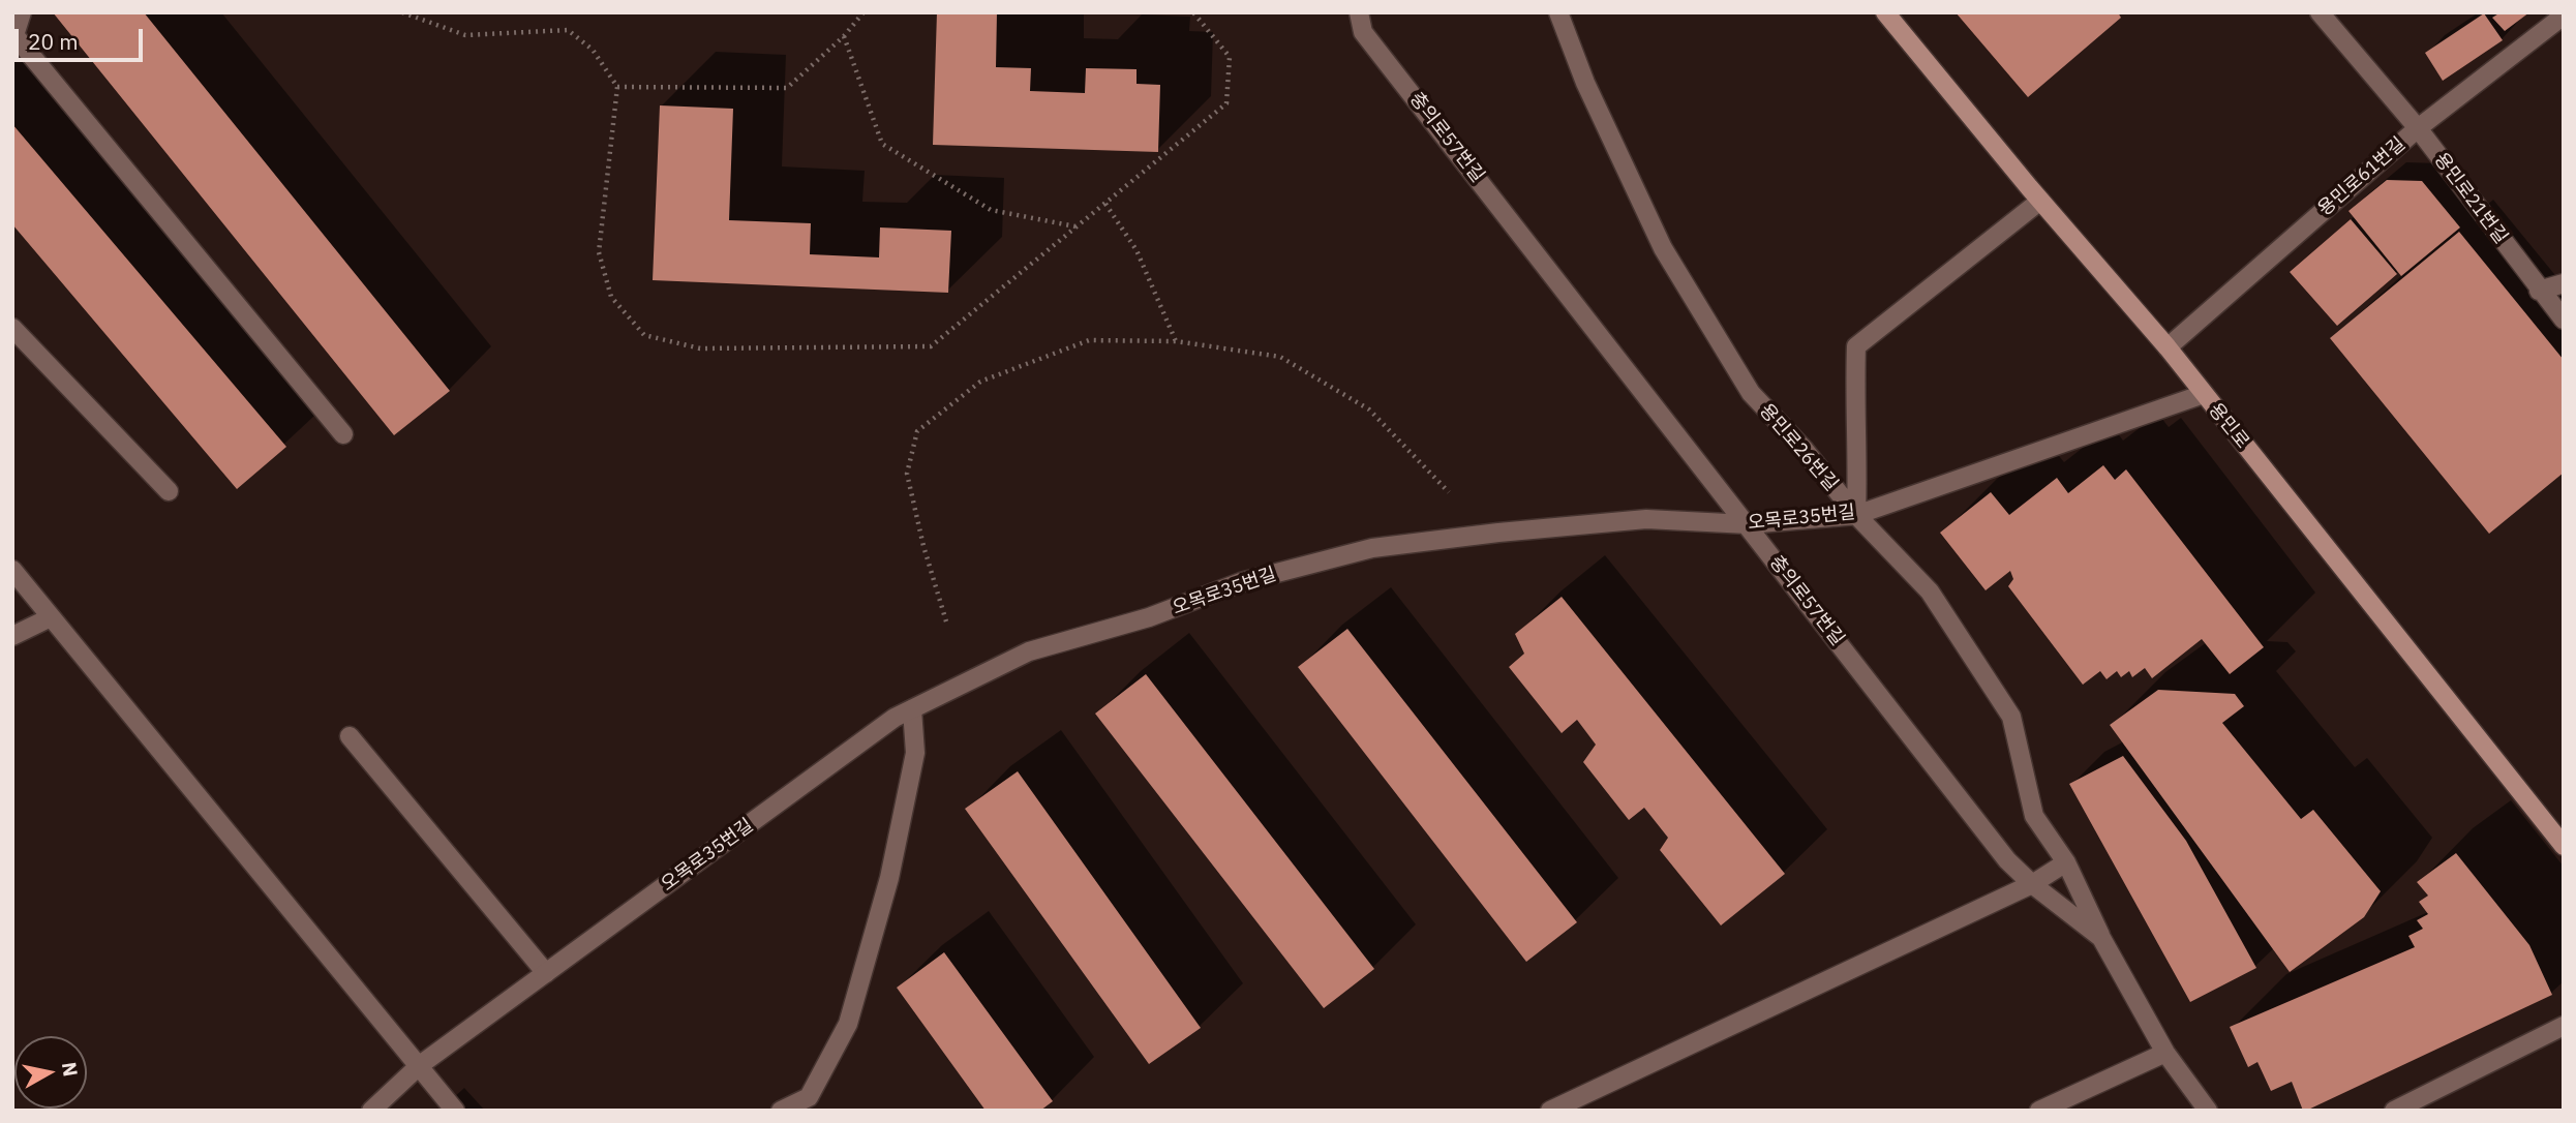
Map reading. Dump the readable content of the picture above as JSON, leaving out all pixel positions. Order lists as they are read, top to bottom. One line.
{"streets":{"street":["충의로57번길","용민로61번길","용민로21번길","용민로","용민로26번길","오목로35번길"]},"crossings":[["충의로57번길","용민로26번길"],["충의로57번길","오목로35번길"],["용민로61번길","용민로21번길"],["용민로61번길","용민로"],["용민로","오목로35번길"],["용민로26번길","오목로35번길"]],"scale_bar":"20 m","north":"right"}
